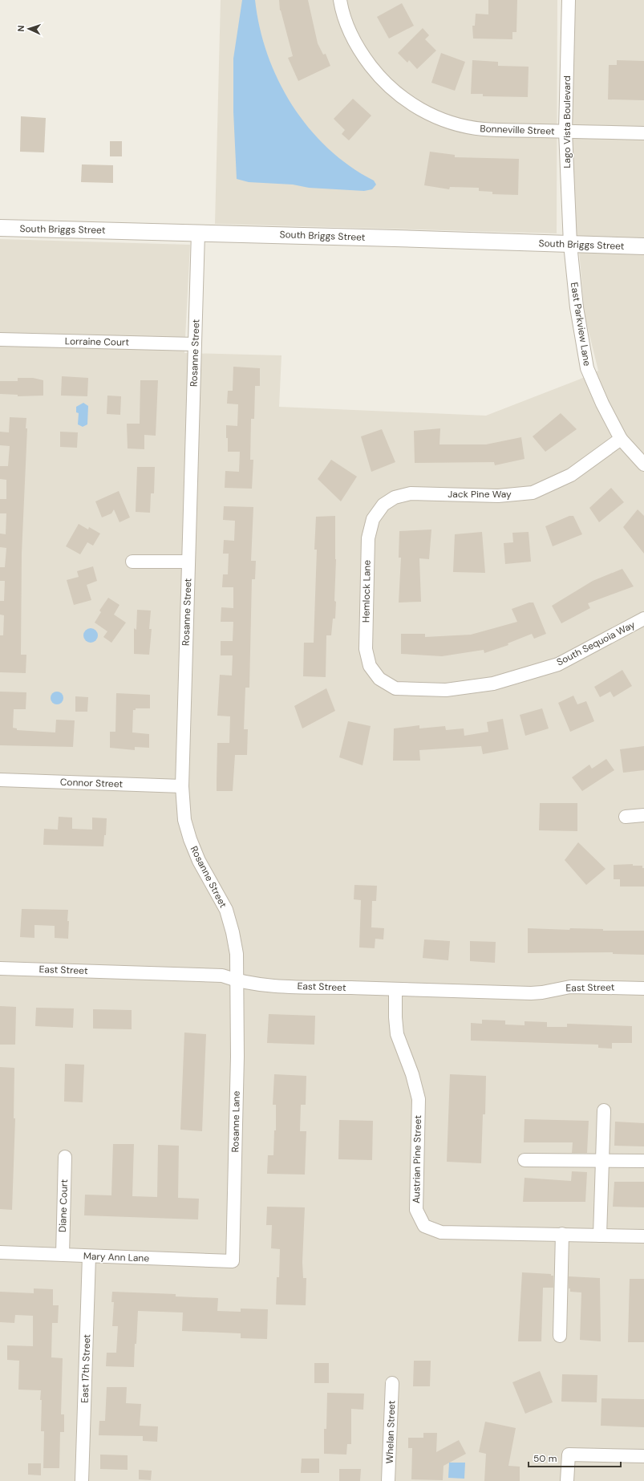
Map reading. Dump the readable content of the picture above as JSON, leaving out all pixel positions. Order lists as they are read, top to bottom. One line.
{"streets":{"street":["Lago Vista Boulevard","Bonneville Street","South Briggs Street","East Parkview Lane","Lorraine Court","Rosanne Street","Jack Pine Way","Hemlock Lane","South Sequoia Way","Connor Street","East Street","Rosanne Lane","Austrian Pine Street","Diane Court","Mary Ann Lane","East 17th Street","Whelan Street"]},"crossings":[["Lago Vista Boulevard","Bonneville Street"],["Lago Vista Boulevard","South Briggs Street"],["Lago Vista Boulevard","East Parkview Lane"],["South Briggs Street","East Parkview Lane"],["South Briggs Street","Rosanne Street"],["East Parkview Lane","Jack Pine Way"],["Lorraine Court","Rosanne Street"],["Rosanne Street","Connor Street"],["Rosanne Street","East Street"],["Rosanne Street","Rosanne Lane"],["Jack Pine Way","Hemlock Lane"],["Hemlock Lane","South Sequoia Way"],["East Street","Rosanne Lane"],["East Street","Austrian Pine Street"],["Rosanne Lane","Mary Ann Lane"],["Diane Court","Mary Ann Lane"],["Mary Ann Lane","East 17th Street"]],"scale_bar":"50 m","north":"left"}
